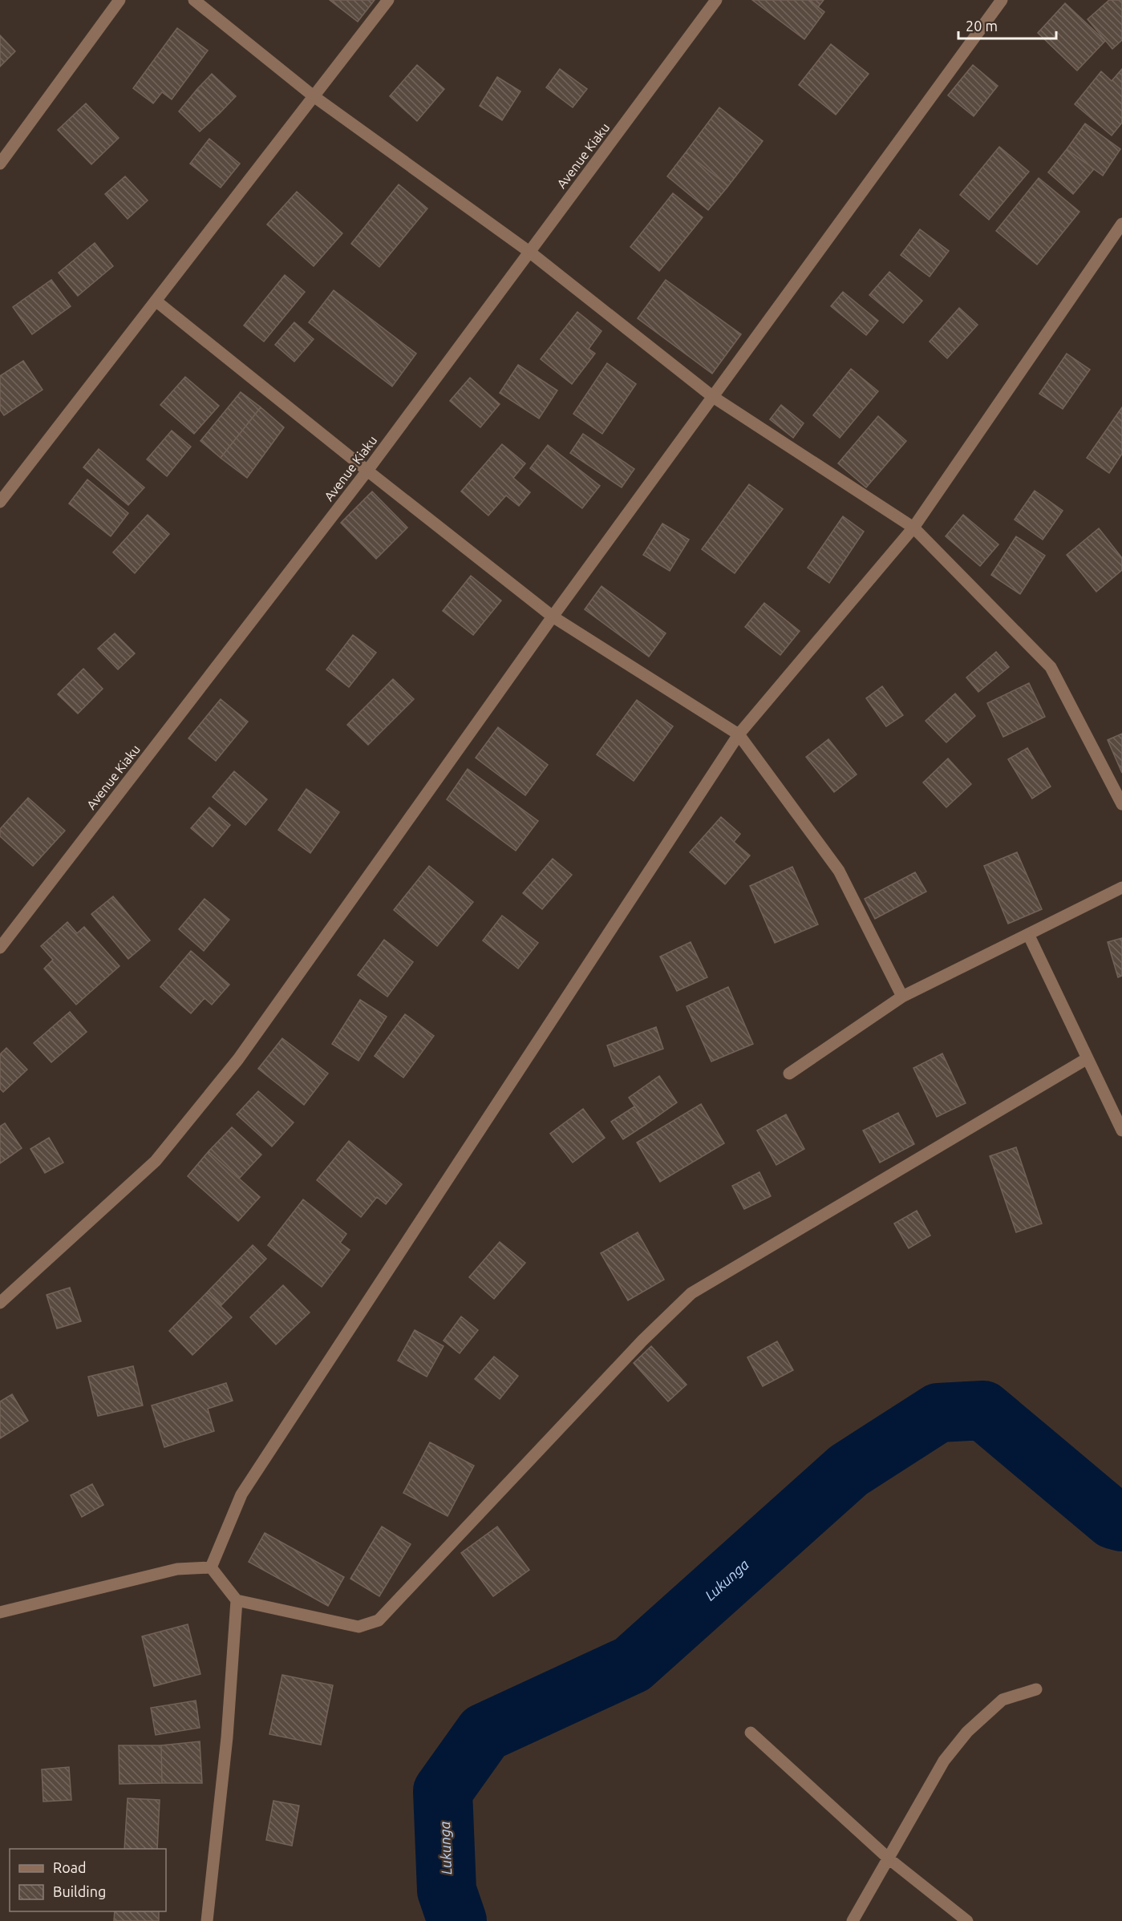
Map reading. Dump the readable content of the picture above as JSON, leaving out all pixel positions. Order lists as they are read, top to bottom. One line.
{"streets":{"street":["Avenue Kiaku"]},"water":["Lukunga"],"legend":["Road","Building"],"scale_bar":"20 m"}
